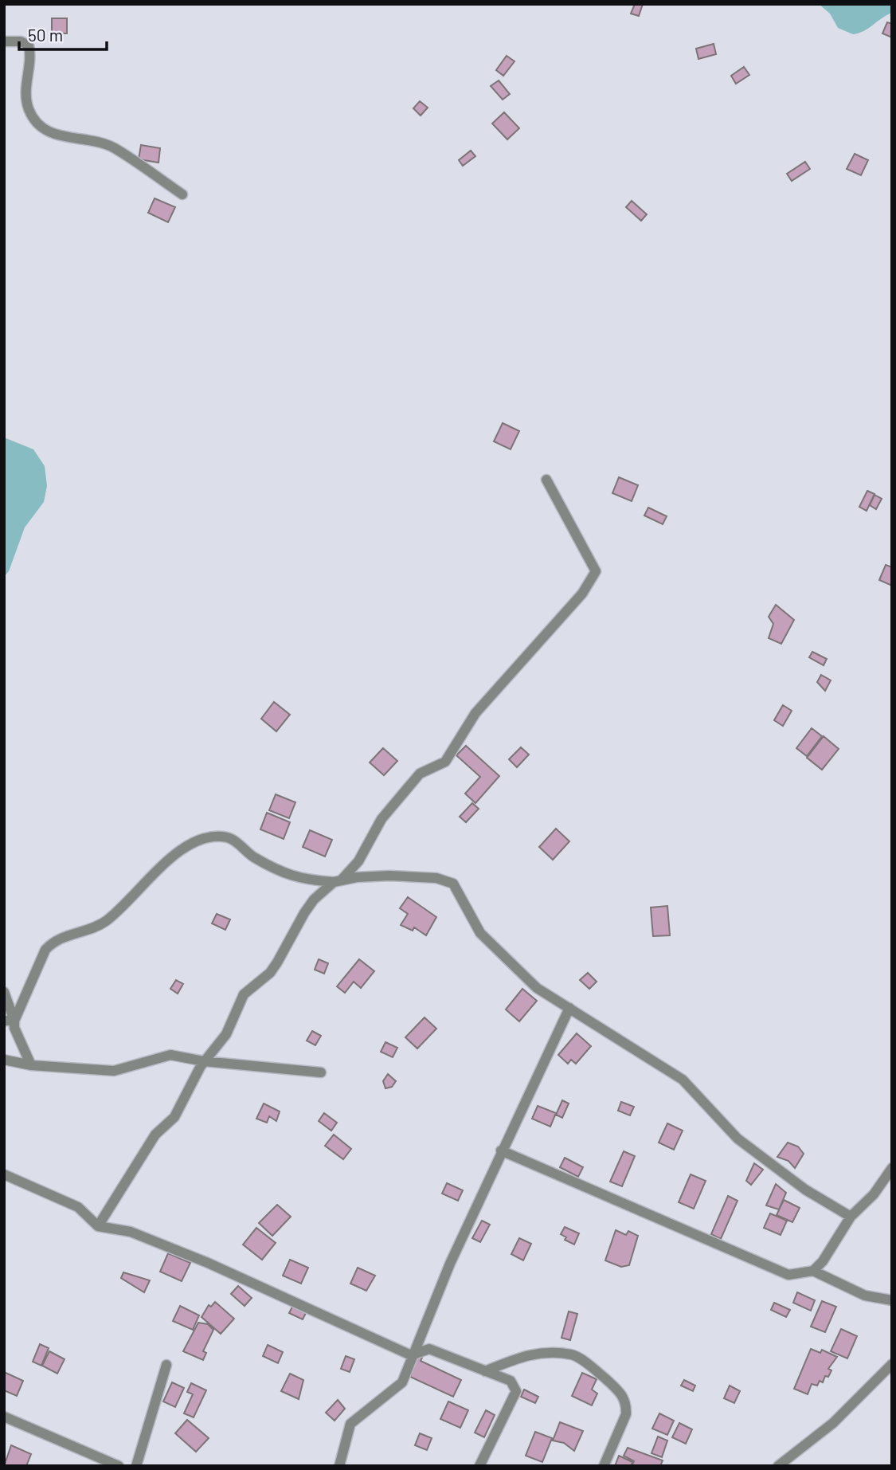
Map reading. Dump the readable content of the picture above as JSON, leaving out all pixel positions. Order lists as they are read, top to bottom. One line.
{"scale_bar":"50 m"}
